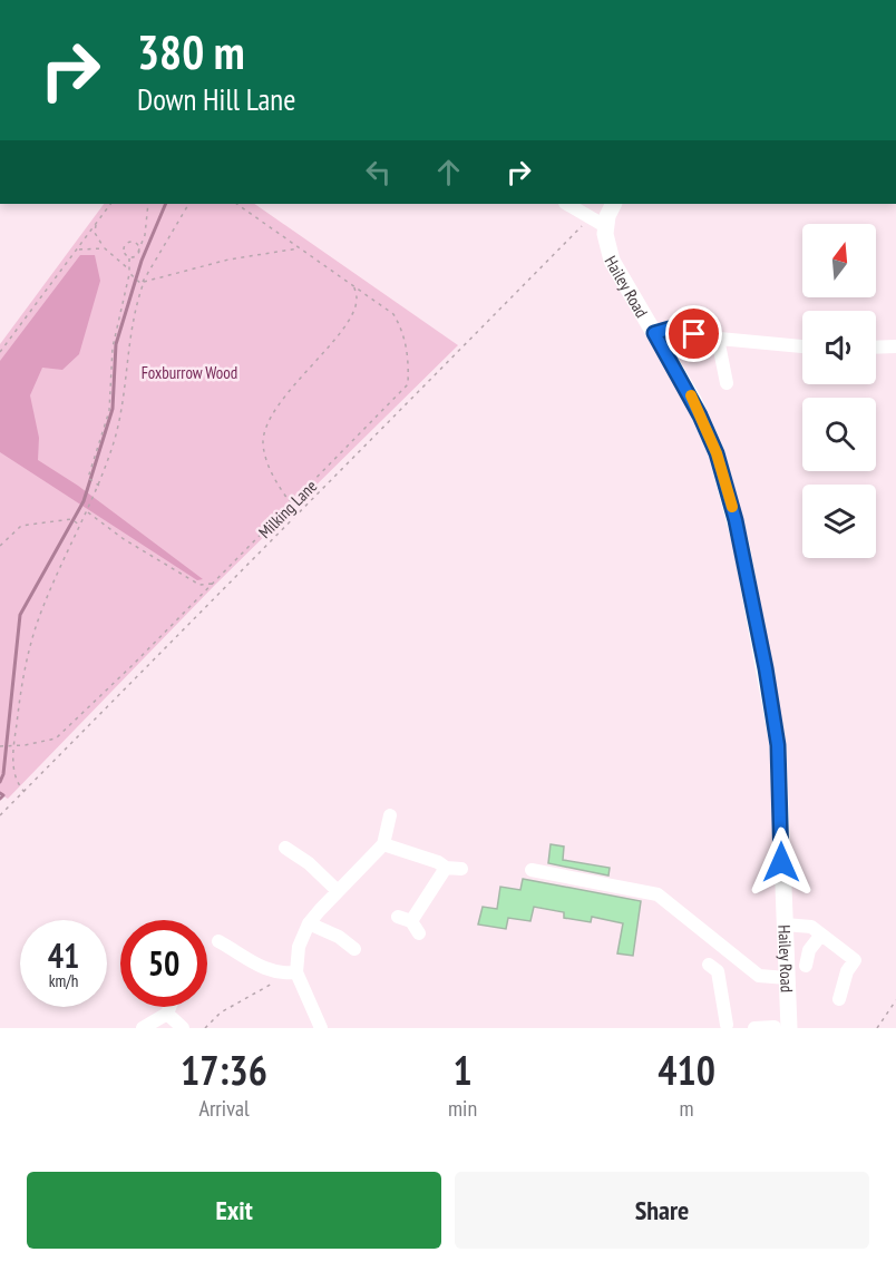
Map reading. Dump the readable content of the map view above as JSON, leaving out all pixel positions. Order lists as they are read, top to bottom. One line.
{"streets":{"main road":["Hailey Road"],"path":["Milking Lane"]},"crossings":[["Hailey Road","Milking Lane"]],"parks":["Foxburrow Wood"],"north":"top","page":{"turn":["380 m","Down Hill Lane"],"speed":"41 km/h","limit":"50","eta":["17:36","Arrival","1","min","410","m"],"buttons":["Exit","Share"]}}
